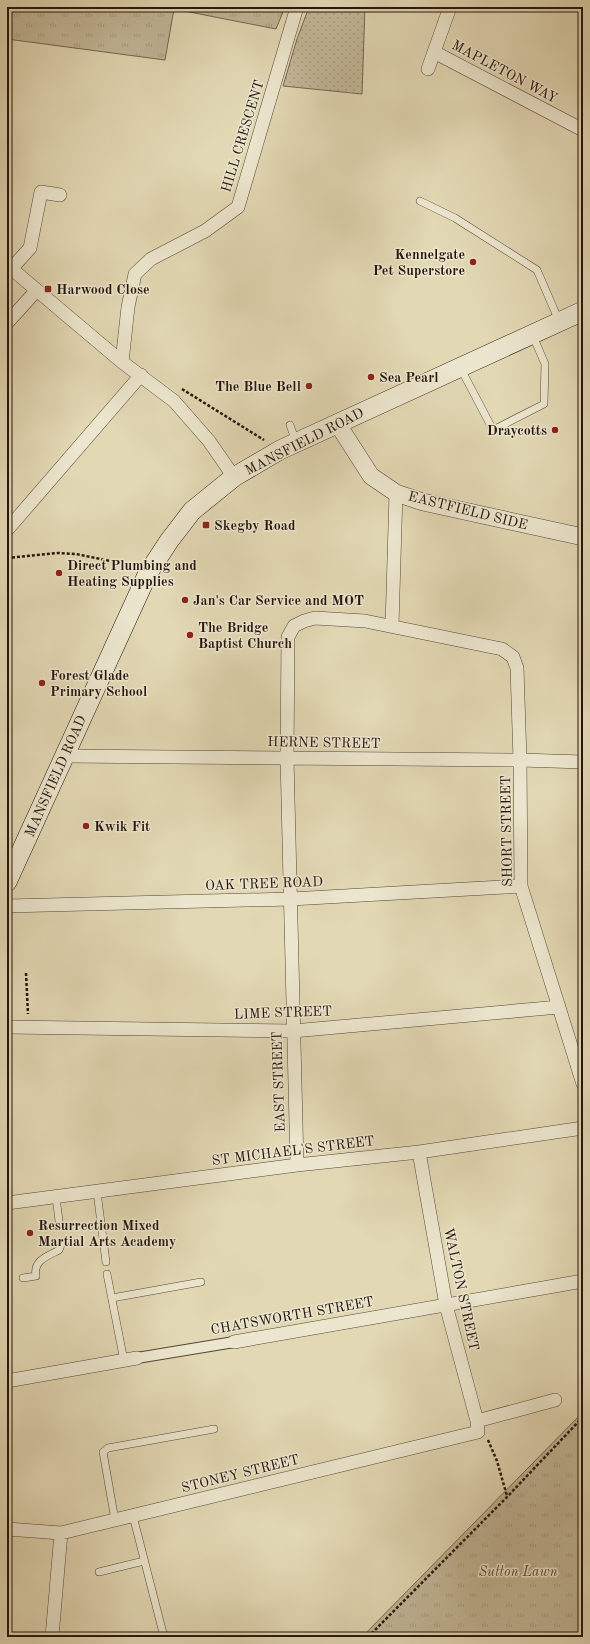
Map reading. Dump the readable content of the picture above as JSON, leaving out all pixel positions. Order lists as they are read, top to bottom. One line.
{"streets":{"main road":["MANSFIELD ROAD"],"street":["MAPLETON WAY","HILL CRESCENT","EASTFIELD SIDE","HERNE STREET","SHORT STREET","OAK TREE ROAD","LIME STREET","EAST STREET","ST MICHAEL'S STREET","WALTON STREET","CHATSWORTH STREET","STONEY STREET"]},"crossings":[["MANSFIELD ROAD","EASTFIELD SIDE"],["MANSFIELD ROAD","HERNE STREET"],["HERNE STREET","SHORT STREET"],["HERNE STREET","EAST STREET"],["SHORT STREET","OAK TREE ROAD"],["SHORT STREET","LIME STREET"],["SHORT STREET","EAST STREET"],["OAK TREE ROAD","EAST STREET"],["LIME STREET","EAST STREET"],["EAST STREET","ST MICHAEL'S STREET"],["ST MICHAEL'S STREET","WALTON STREET"],["WALTON STREET","CHATSWORTH STREET"],["WALTON STREET","STONEY STREET"]],"parks":["Sutton Lawn"],"places":{"other":["Kennelgate Pet Superstore","Sea Pearl","The Blue Bell","Draycotts","Direct Plumbing and Heating Supplies","Jan's Car Service and MOT","The Bridge Baptist Church","Forest Glade Primary School","Kwik Fit","Resurrection Mixed Martial Arts Academy"],"transit":["Harwood Close","Skegby Road"]}}
